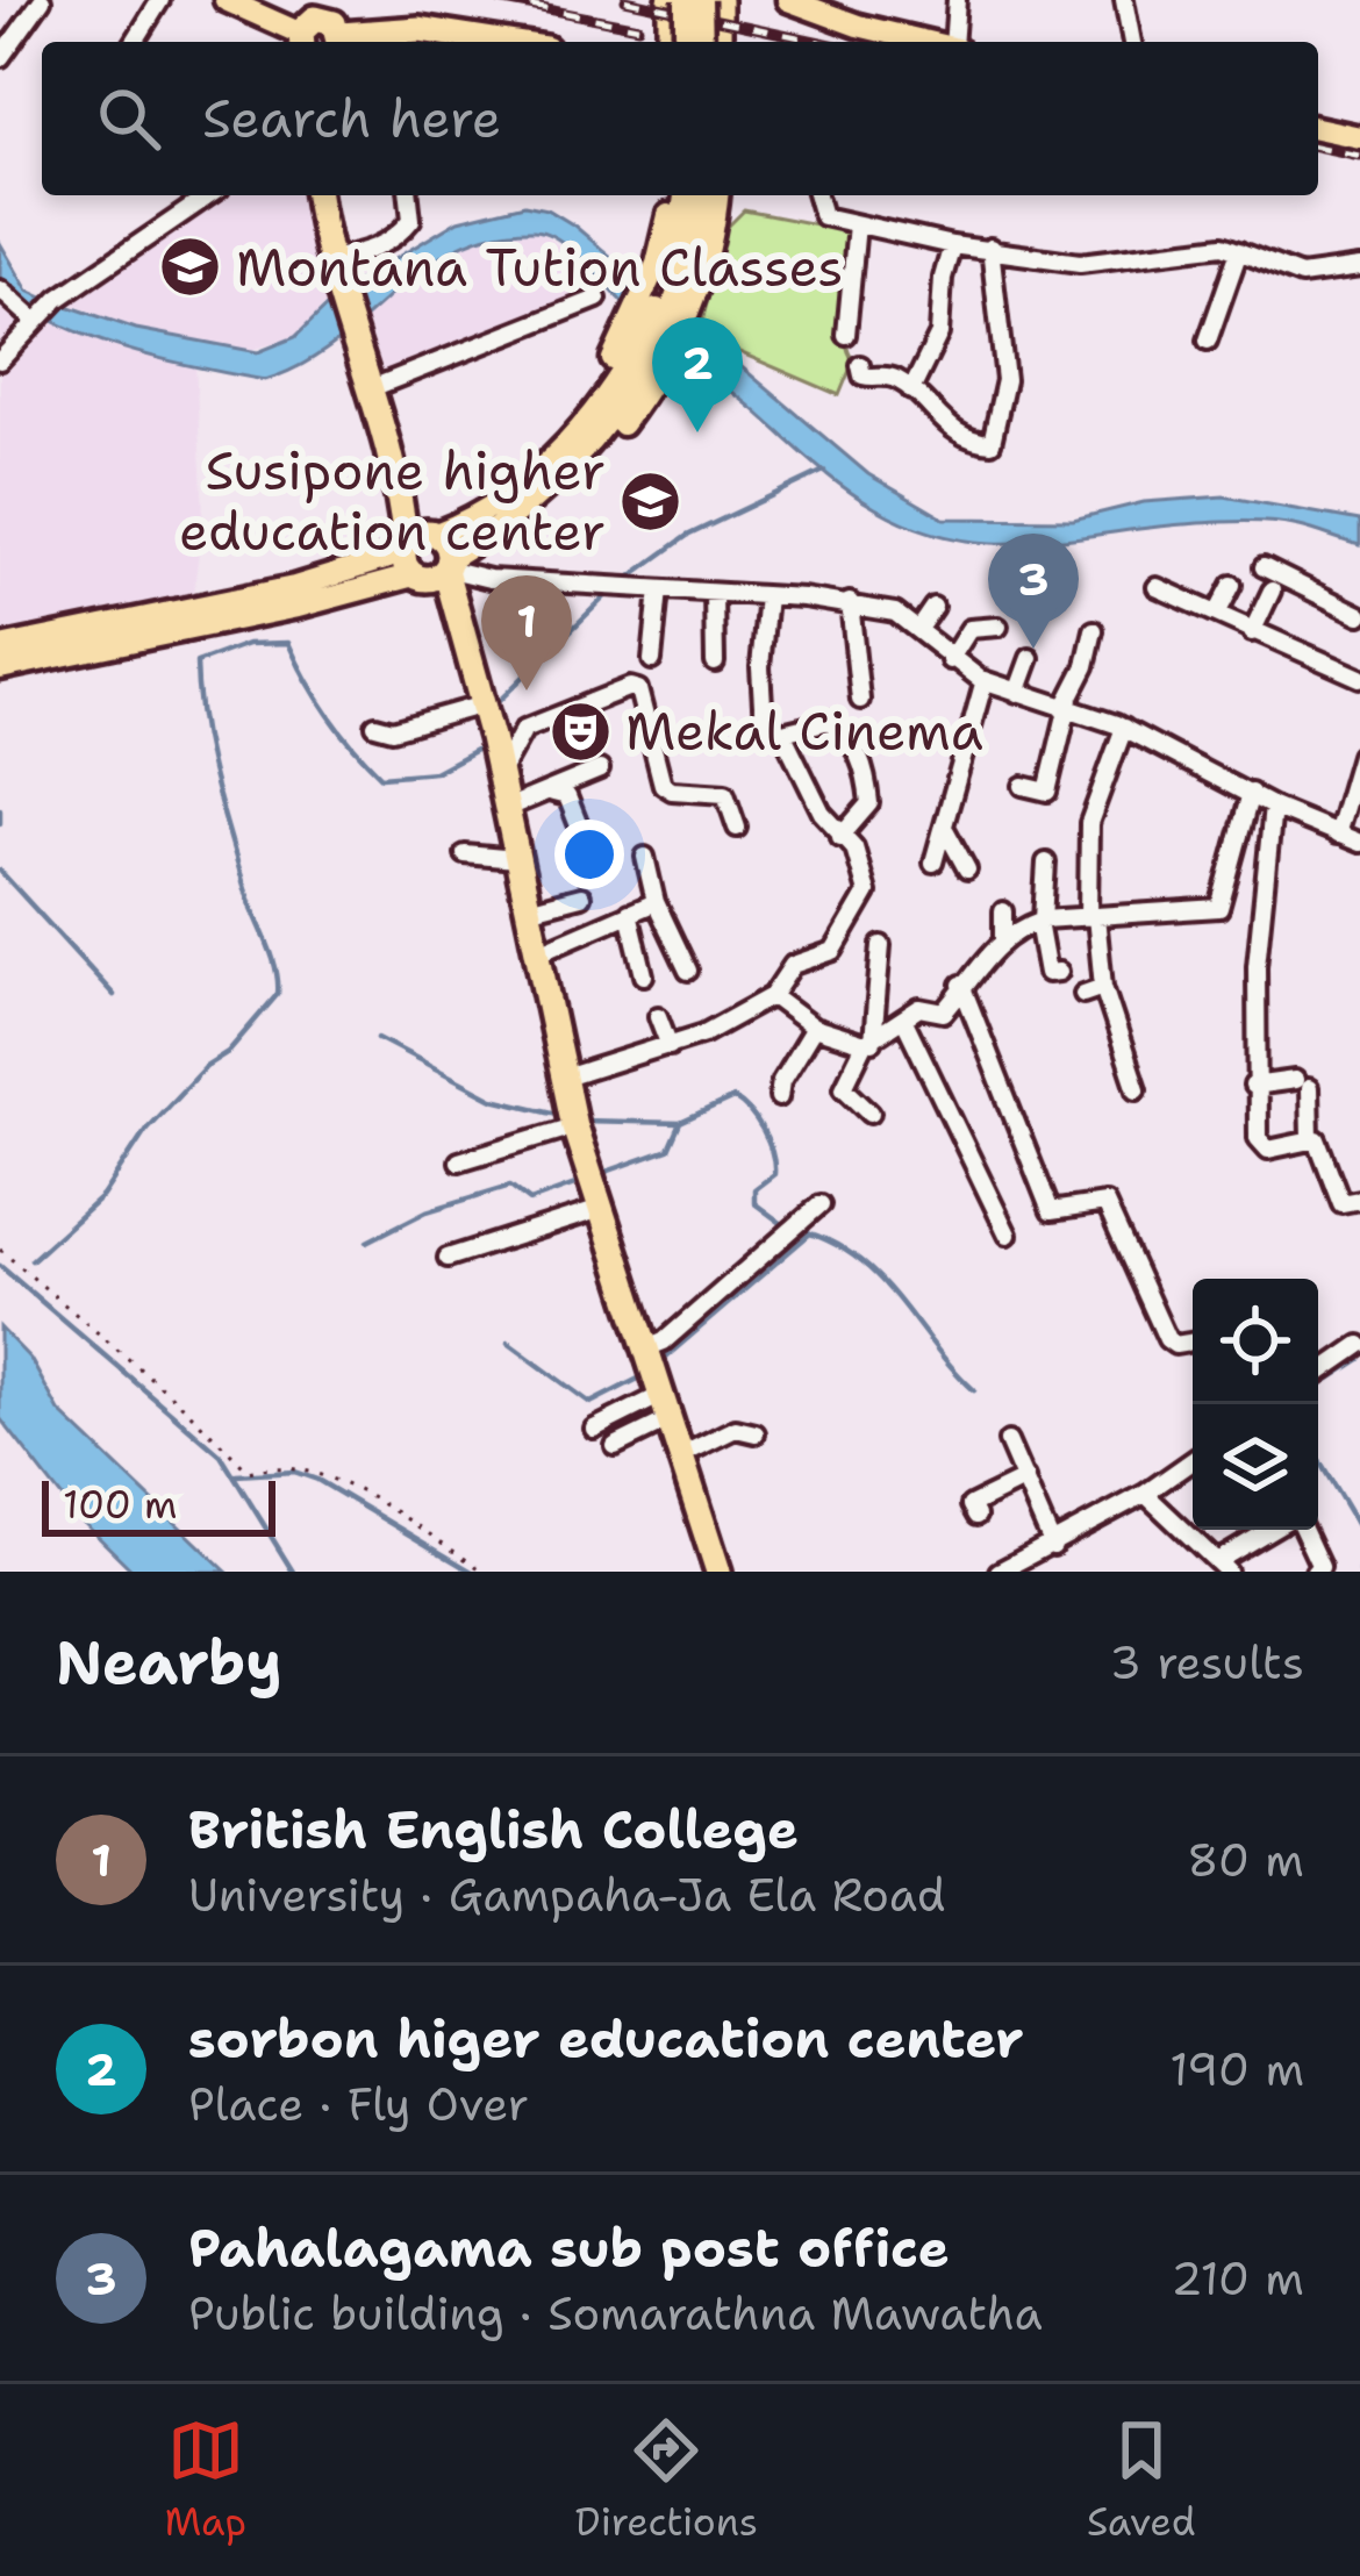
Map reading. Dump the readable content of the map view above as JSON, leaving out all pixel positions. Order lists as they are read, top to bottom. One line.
{"places":{"school or university":["Montana Tution Classes","Susipone higher education center"],"theatre":["Mekal Cinema"]},"scale_bar":"100 m","page":{"search":"Search here","pins":["2","3","1"],"scale":"100 m","heading":["Nearby","3 results"],"list":[{"mark":"1","name":"British English College","note":"University · Gampaha-Ja Ela Road","value":"80 m"},{"mark":"2","name":"sorbon higer education center","note":"Place · Fly Over","value":"190 m"},{"mark":"3","name":"Pahalagama sub post office","note":"Public building · Somarathna Mawatha","value":"210 m"}],"nav":["Map","Directions","Saved"]}}
